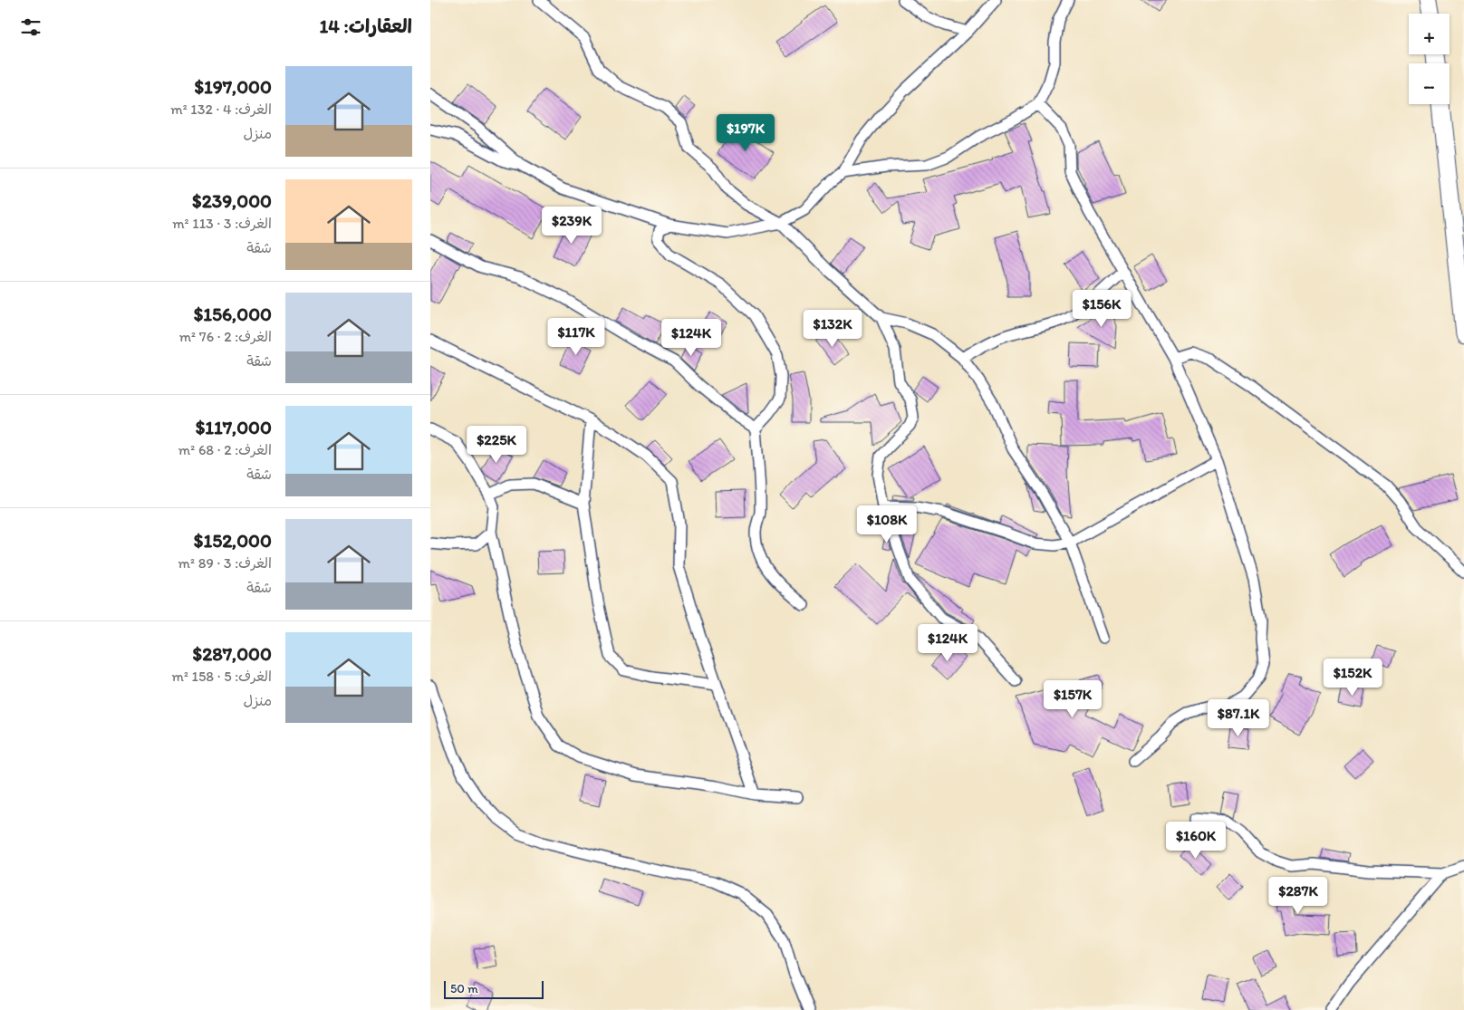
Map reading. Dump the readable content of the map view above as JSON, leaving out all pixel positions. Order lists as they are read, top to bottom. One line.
{"scale_bar":"50 m","page":{"heading":"العقارات: 14","map_buttons":["+","−"],"list":[{"name":"$197,000","note":"الغرف: 4 · 132 m² · منزل"},{"name":"$239,000","note":"الغرف: 3 · 113 m² · شقة"},{"name":"$156,000","note":"الغرف: 2 · 76 m² · شقة"},{"name":"$117,000","note":"الغرف: 2 · 68 m² · شقة"},{"name":"$152,000","note":"الغرف: 3 · 89 m² · شقة"},{"name":"$287,000","note":"الغرف: 5 · 158 m² · منزل"}],"price":["$197K","$239K","$156K","$132K","$117K","$124K","$225K","$108K","$124K","$152K","$157K","$87.1K","$160K","$287K"],"scale":"50 m"}}
